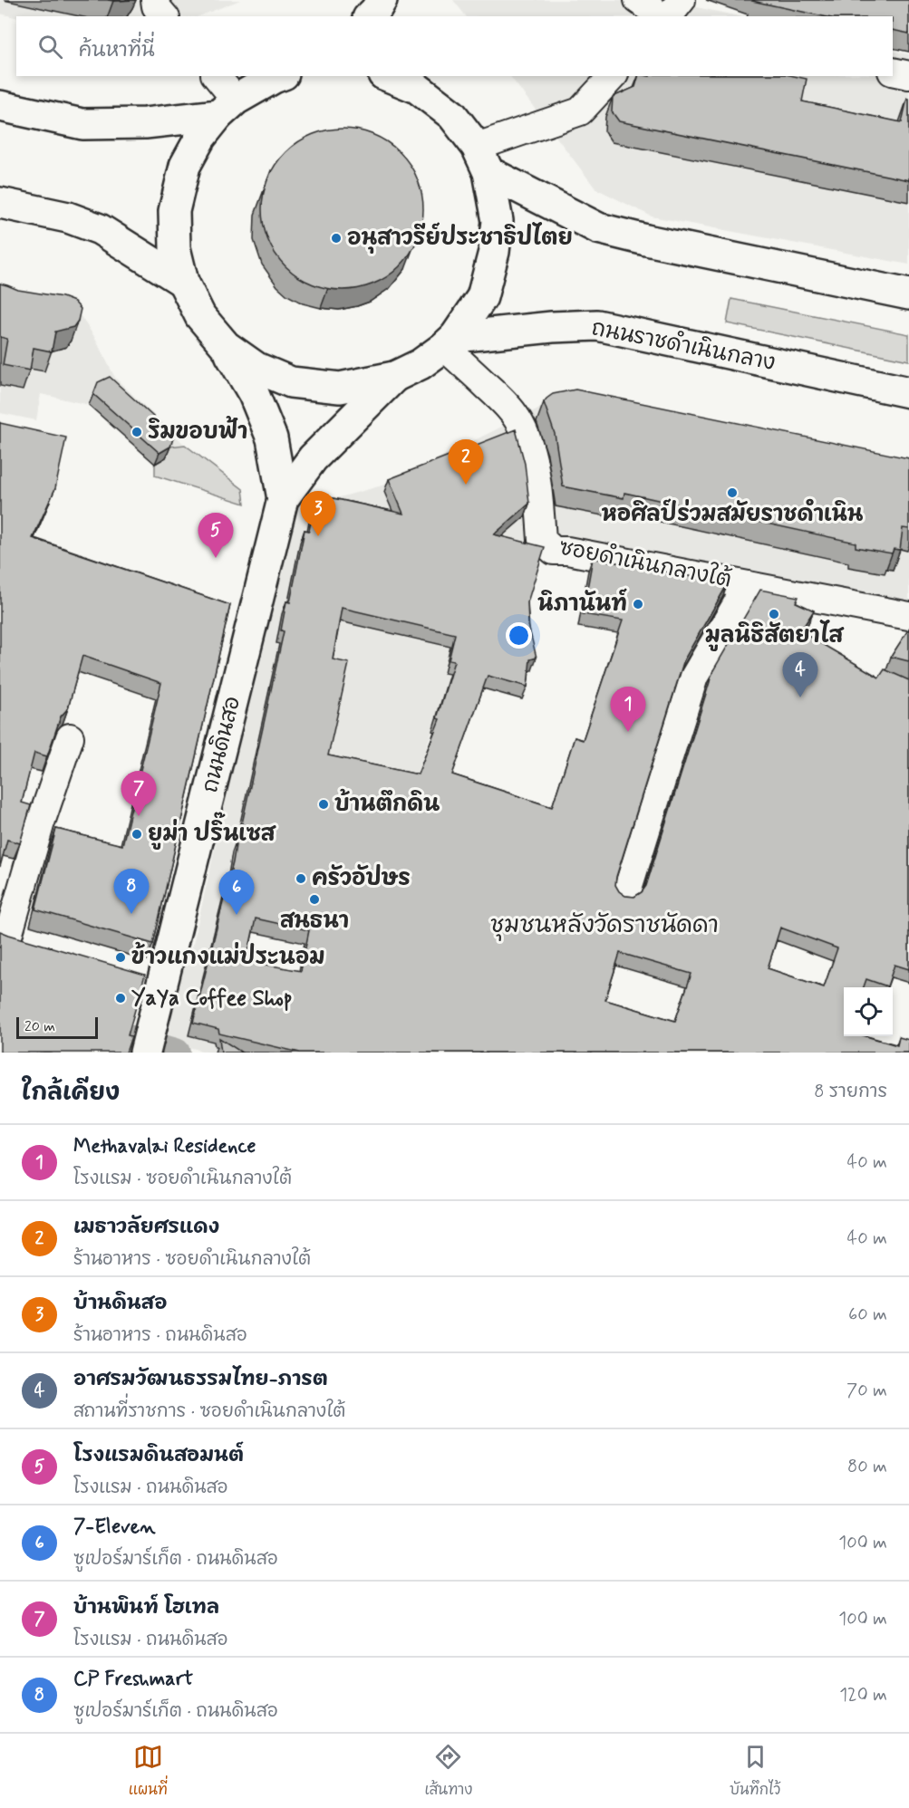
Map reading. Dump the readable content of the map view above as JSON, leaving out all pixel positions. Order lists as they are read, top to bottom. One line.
{"streets":{"main road":["ถนนราชดำเนินกลาง","ถนนดินสอ"],"street":["ซอยดำเนินกลางใต้"]},"crossings":[["ถนนราชดำเนินกลาง","ซอยดำเนินกลางใต้"]],"districts":["ชุมชนหลังวัดราชนัดดา"],"places":["อนุสาวรีย์ประชาธิปไตย","ริมขอบฟ้า","หอศิลป์ร่วมสมัยราชดำเนิน","นิภานันท์","มูลนิธิสัตยาไส","บ้านตึกดิน","ยูม่า ปริ๊นเซส","ครัวอัปษร","สนธนา","ข้าวแกงแม่ประนอม","YaYa Coffee Shop"],"scale_bar":"20 m","page":{"search":"ค้นหาที่นี่","pins":["2","3","5","4","1","7","8","6"],"scale":"20 m","heading":["ใกล้เคียง","8 รายการ"],"list":[{"mark":"1","name":"Methavalai Residence","note":"โรงแรม · ซอยดำเนินกลางใต้","value":"40 m"},{"mark":"2","name":"เมธาวลัยศรแดง","note":"ร้านอาหาร · ซอยดำเนินกลางใต้","value":"40 m"},{"mark":"3","name":"บ้านดินสอ","note":"ร้านอาหาร · ถนนดินสอ","value":"60 m"},{"mark":"4","name":"อาศรมวัฒนธรรมไทย-ภารต","note":"สถานที่ราชการ · ซอยดำเนินกลางใต้","value":"70 m"},{"mark":"5","name":"โรงแรมดินสอมนต์","note":"โรงแรม · ถนนดินสอ","value":"80 m"},{"mark":"6","name":"7-Eleven","note":"ซูเปอร์มาร์เก็ต · ถนนดินสอ","value":"100 m"},{"mark":"7","name":"บ้านพินท์ โฮเทล","note":"โรงแรม · ถนนดินสอ","value":"100 m"},{"mark":"8","name":"CP Freshmart","note":"ซูเปอร์มาร์เก็ต · ถนนดินสอ","value":"120 m"}],"nav":["แผนที่","เส้นทาง","บันทึกไว้"]}}
